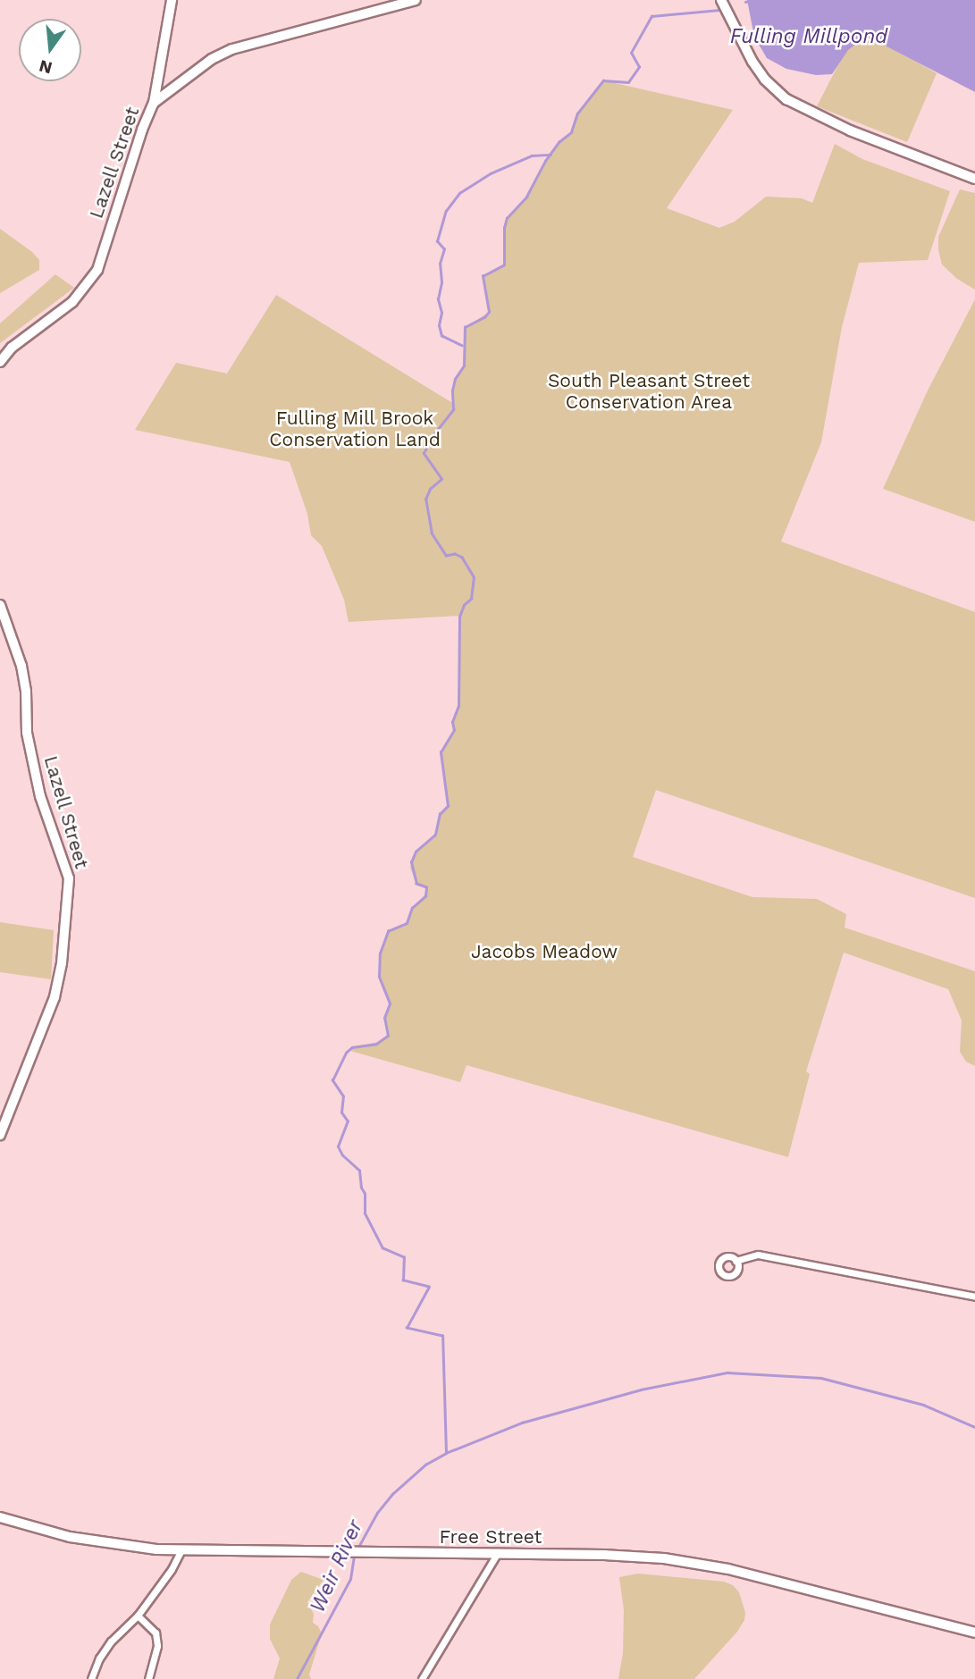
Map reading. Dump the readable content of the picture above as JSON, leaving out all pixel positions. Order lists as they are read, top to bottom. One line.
{"streets":{"street":["Lazell Street","Free Street"]},"water":["Fulling Millpond","Weir River"],"parks":["South Pleasant Street Conservation Area","Fulling Mill Brook Conservation Land","Jacobs Meadow"],"north":"bottom"}
